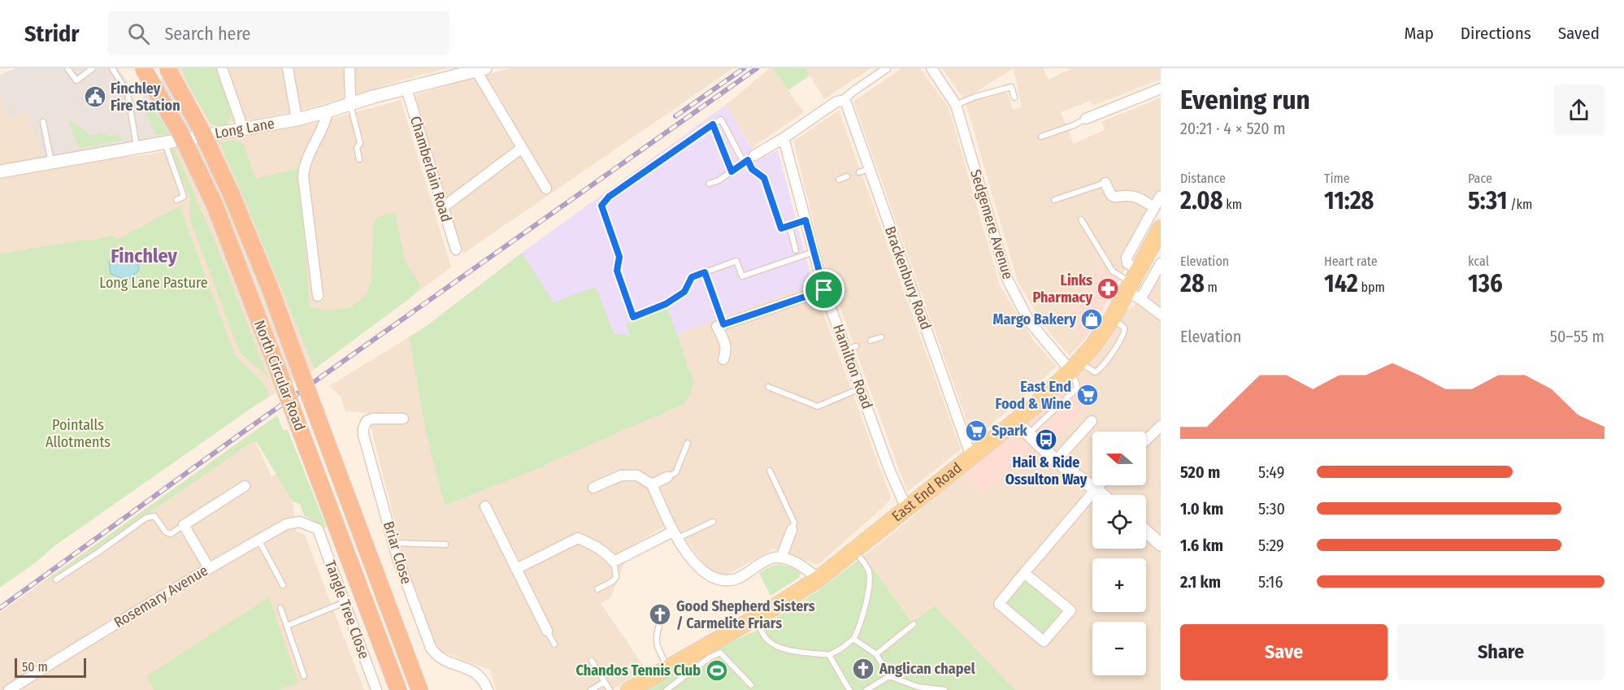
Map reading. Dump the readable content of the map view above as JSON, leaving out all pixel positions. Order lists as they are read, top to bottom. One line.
{"streets":{"highway":["North Circular Road"],"main road":["East End Road"],"street":["Long Lane","Chamberlain Road","Sedgemere Avenue","Brackenbury Road","Hamilton Road","Briar Close","Rosemary Avenue","Tangle Tree Close"]},"crossings":[["Long Lane","Chamberlain Road"],["Sedgemere Avenue","East End Road"],["Brackenbury Road","East End Road"],["Hamilton Road","East End Road"],["Rosemary Avenue","Tangle Tree Close"]],"districts":["Finchley"],"parks":["Long Lane Pasture","Pointalls Allotments"],"places":{"public building":["Finchley Fire Station"],"pharmacy":["Links Pharmacy"],"shop":["Margo Bakery"],"supermarket":["East End Food & Wine","Spark"],"bus stop":["Hail & Ride Ossulton Way"],"church":["Good Shepherd Sisters / Carmelite Friars","Anglican chapel"],"sports":["Chandos Tennis Club"]},"scale_bar":"50 m","north":"left","page":{"header":"Stridr","search":"Search here","nav":["Map","Directions","Saved"],"heading":["Evening run","20:21 · 4 × 520 m"],"stats":[["Distance","2.08 km"],["Time","11:28"],["Pace","5:31 /km"],["Elevation","28 m"],["Heart rate","142 bpm"],["kcal","136"]],"chart":["Elevation","50–55 m"],"map_buttons":["+","−"],"list":[{"name":"520 m","note":"5:49"},{"name":"1.0 km","note":"5:30"},{"name":"1.6 km","note":"5:29"},{"name":"2.1 km","note":"5:16"}],"buttons":["Save","Share"],"scale":"50 m"}}
